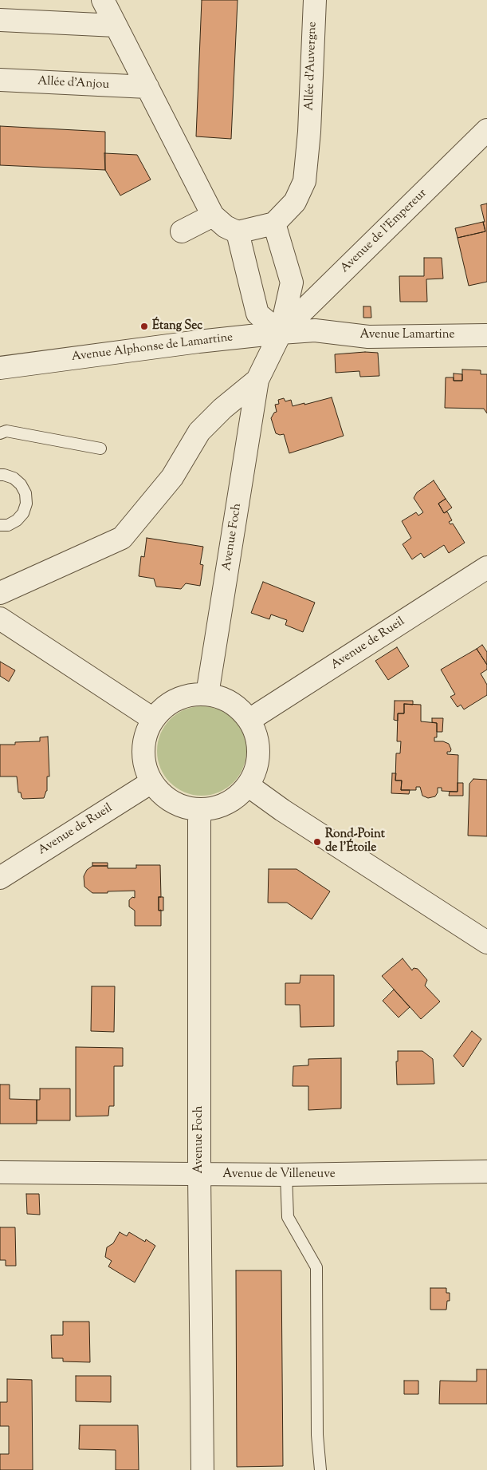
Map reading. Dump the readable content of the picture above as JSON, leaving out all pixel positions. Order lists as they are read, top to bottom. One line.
{"streets":{"street":["Allée d'Auvergne","Allée d'Anjou","Avenue de l'Empereur","Avenue Lamartine","Avenue Alphonse de Lamartine","Avenue Foch","Avenue de Rueil","Avenue de Villeneuve"]},"crossings":[["Avenue de l'Empereur","Avenue Lamartine"],["Avenue de l'Empereur","Avenue Alphonse de Lamartine"],["Avenue Lamartine","Avenue Alphonse de Lamartine"],["Avenue Foch","Avenue de Rueil"],["Avenue Foch","Avenue de Villeneuve"]],"places":["Étang Sec","Rond-Point de l'Étoile"]}
